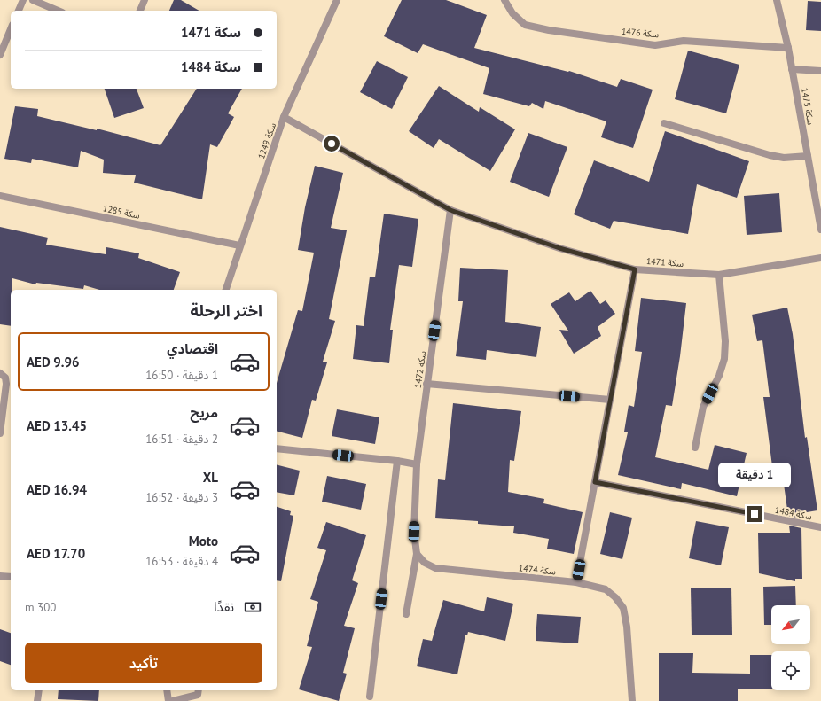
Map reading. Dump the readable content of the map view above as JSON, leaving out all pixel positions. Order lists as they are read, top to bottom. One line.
{"streets":{"street":["سكة 1476","سكة 1475","سكة 1249","سكة 1285","سكة 1471","سكة 1472","سكة 1484","سكة 1474"]},"crossings":[["سكة 1476","سكة 1475"],["سكة 1249","سكة 1285"],["سكة 1249","سكة 1471"],["سكة 1471","سكة 1472"],["سكة 1472","سكة 1474"]],"north":"bottom left","page":{"banner":["سكة 1471","سكة 1484"],"heading":"اختر الرحلة","list":[{"name":"اقتصادي","note":"1 دقيقة · 16:50","value":"AED 9.96"},{"name":"مريح","note":"2 دقيقة · 16:51","value":"AED 13.45"},{"name":"XL","note":"3 دقيقة · 16:52","value":"AED 16.94"},{"name":"Moto","note":"4 دقيقة · 16:53","value":"AED 17.70"}],"bubble":"1 دقيقة","pay":["نقدًا","300 m"],"buttons":"تأكيد"}}
